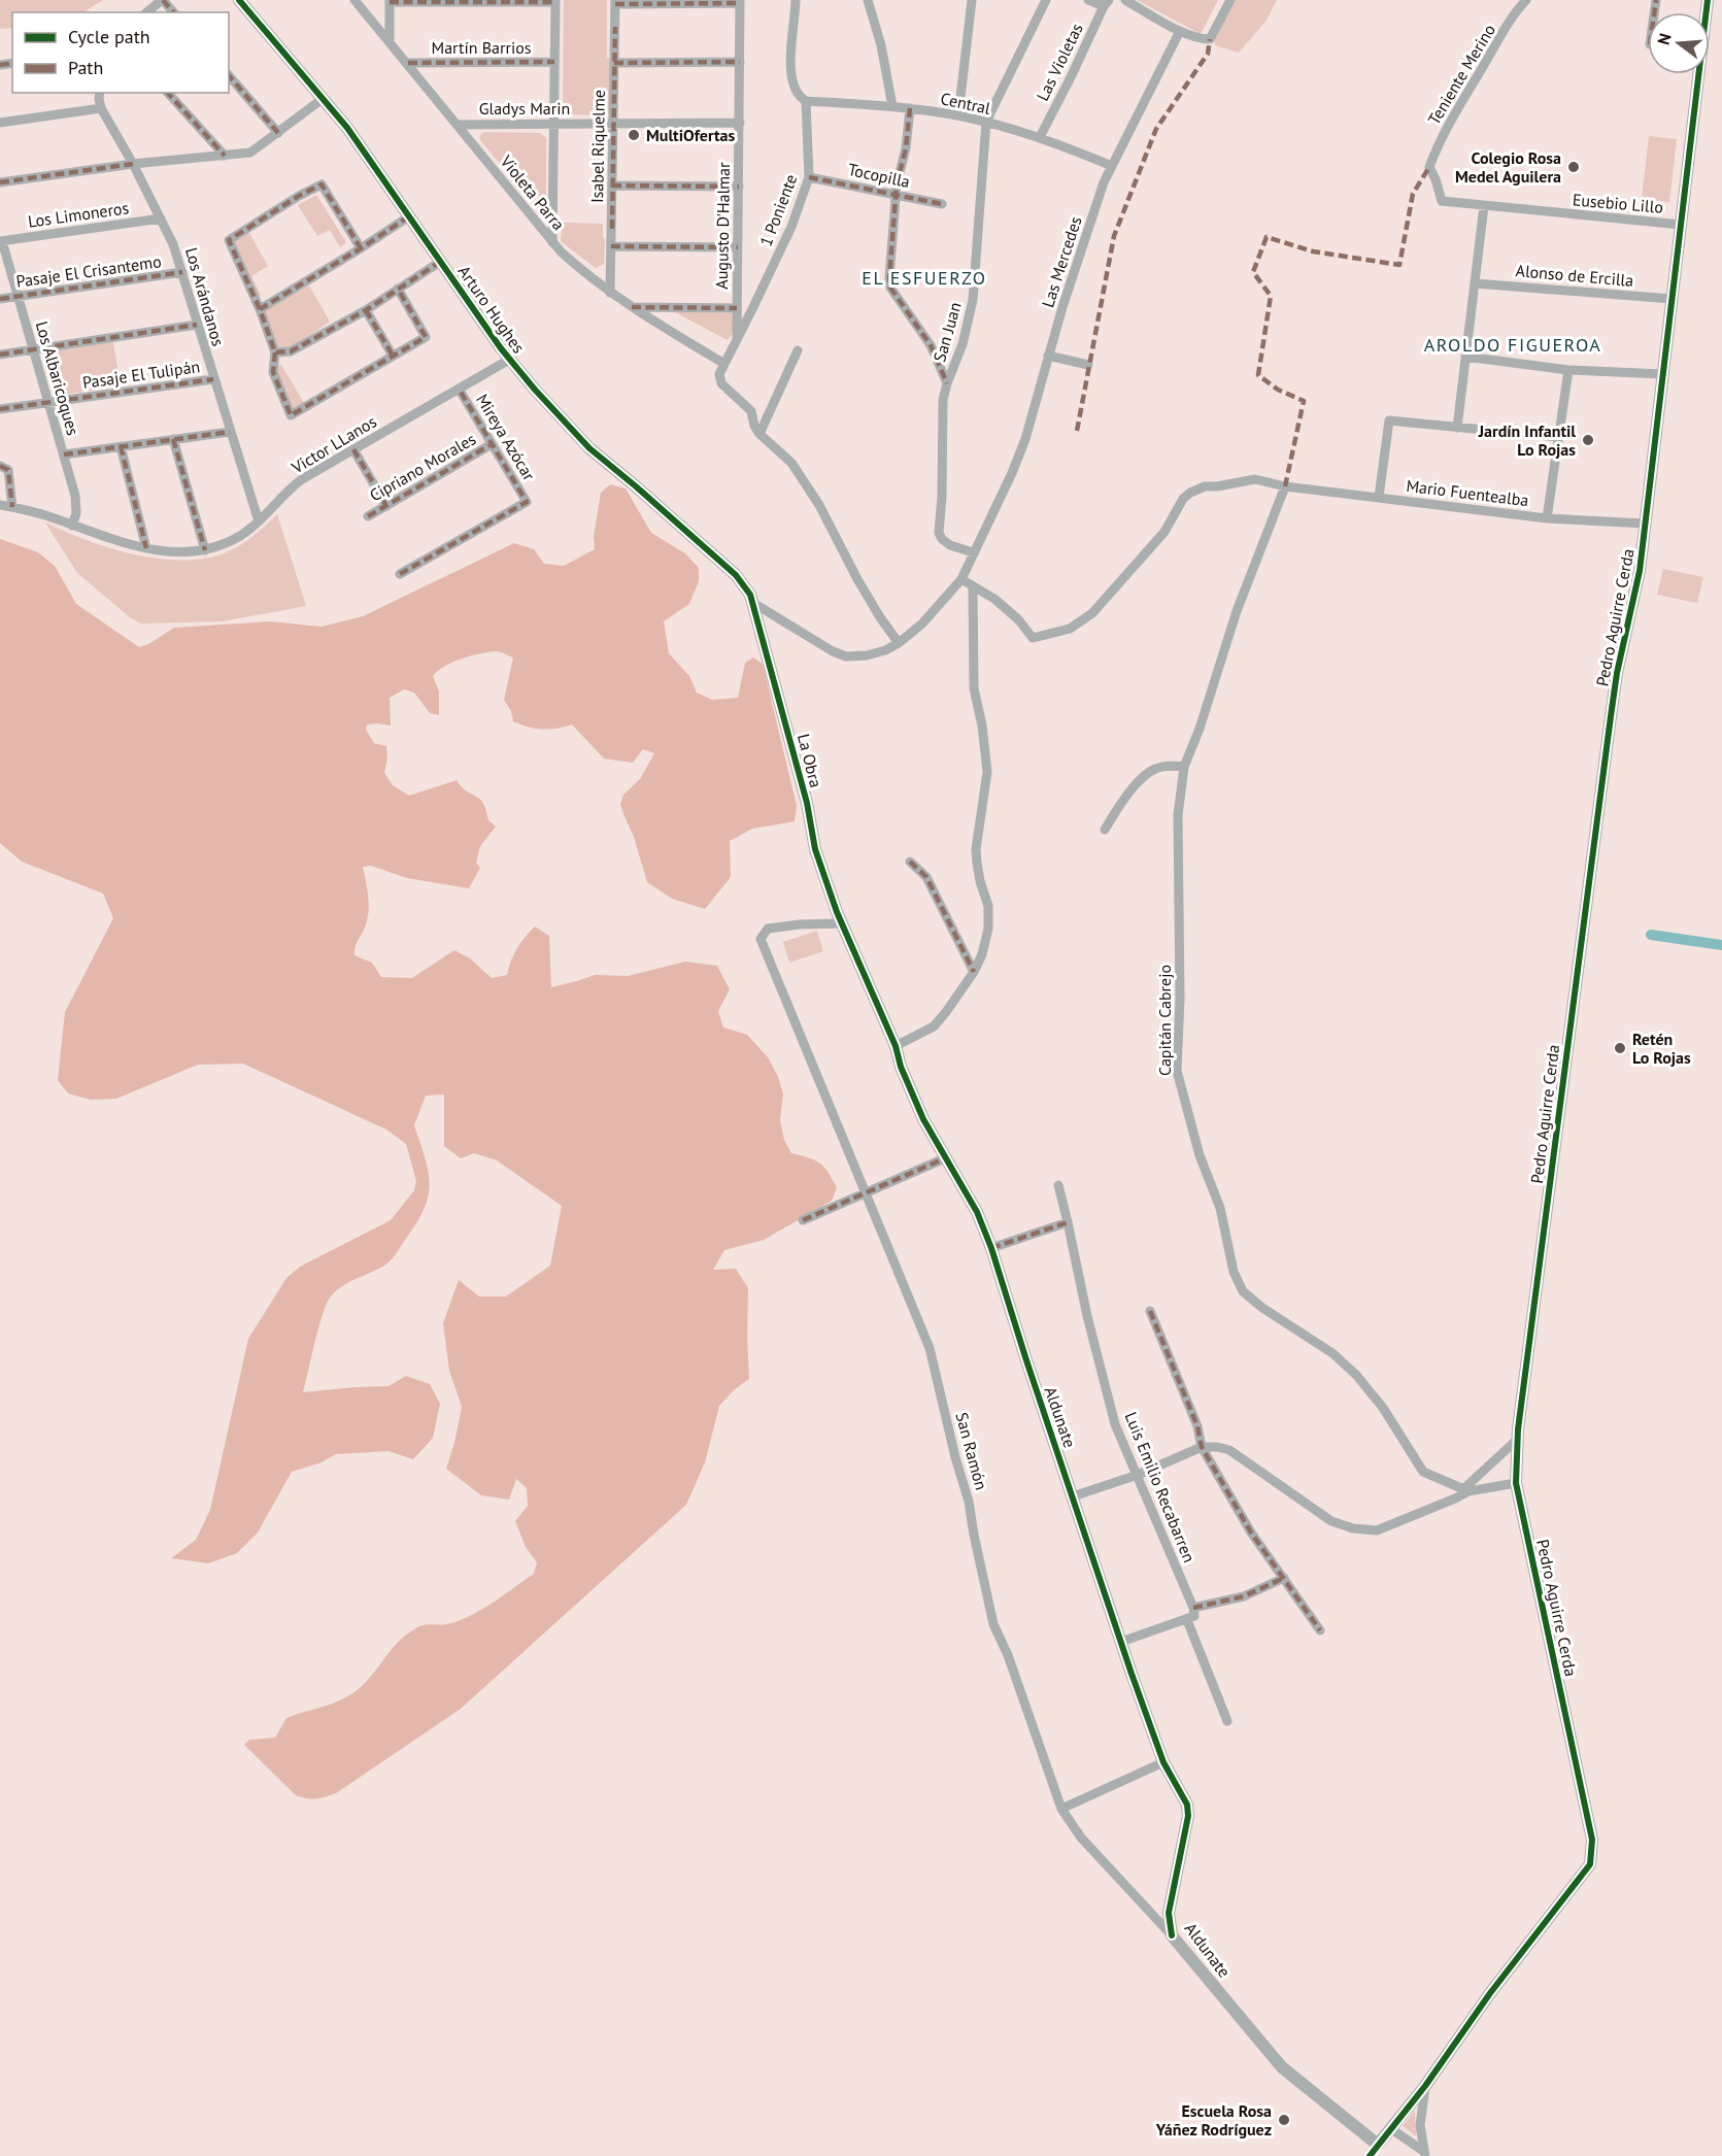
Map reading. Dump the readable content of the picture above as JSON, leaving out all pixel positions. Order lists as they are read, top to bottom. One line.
{"streets":{"street":["Martín Barrios","Las Violetas","Teniente Merino","Central","Gladys Marin","Isabel Riquelme","Tocopilla","Violeta Parra","Eusebio Lillo","1 Poniente","Los Limoneros","Augusto D'Halmar","Las Mercedes","Pasaje El Crisantemo","Alonso de Ercilla","Los Arándanos","Arturo Hughes","San Juan","Pasaje El Tulipán","Los Albaricoques","Mireya Azócar","Victor LLanos","Cipriano Morales","Mario Fuentealba","Pedro Aguirre Cerda","La Obra","Capitán Cabrejo","Aldunate","San Ramón","Luis Emilio Recabarren"]},"crossings":[["Martín Barrios","Violeta Parra"],["Las Violetas","Central"],["Teniente Merino","Eusebio Lillo"],["Central","1 Poniente"],["Central","Las Mercedes"],["Central","San Juan"],["Gladys Marin","Isabel Riquelme"],["Gladys Marin","Violeta Parra"],["Gladys Marin","Augusto D'Halmar"],["Isabel Riquelme","Violeta Parra"],["Tocopilla","1 Poniente"],["Violeta Parra","1 Poniente"],["Eusebio Lillo","Pedro Aguirre Cerda"],["1 Poniente","Augusto D'Halmar"],["Los Limoneros","Los Arándanos"],["Los Limoneros","Los Albaricoques"],["Las Mercedes","Arturo Hughes"],["Las Mercedes","San Juan"],["Las Mercedes","La Obra"],["Pasaje El Crisantemo","Los Arándanos"],["Pasaje El Crisantemo","Los Albaricoques"],["Alonso de Ercilla","Pedro Aguirre Cerda"],["Los Arándanos","Pasaje El Tulipán"],["Los Arándanos","Victor LLanos"],["Arturo Hughes","Victor LLanos"],["Arturo Hughes","La Obra"],["Pasaje El Tulipán","Los Albaricoques"],["Los Albaricoques","Victor LLanos"],["Mireya Azócar","Victor LLanos"],["Mireya Azócar","Cipriano Morales"],["Mario Fuentealba","Pedro Aguirre Cerda"],["Mario Fuentealba","Capitán Cabrejo"],["Pedro Aguirre Cerda","Aldunate"],["La Obra","Aldunate"],["La Obra","San Ramón"],["Aldunate","San Ramón"]],"districts":["EL ESFUERZO","AROLDO FIGUEROA"],"places":["MultiOfertas","Colegio Rosa Medel Aguilera","Jardín Infantil Lo Rojas","Retén Lo Rojas","Escuela Rosa Yáñez Rodríguez"],"legend":["Cycle path","Path"],"north":"left"}
